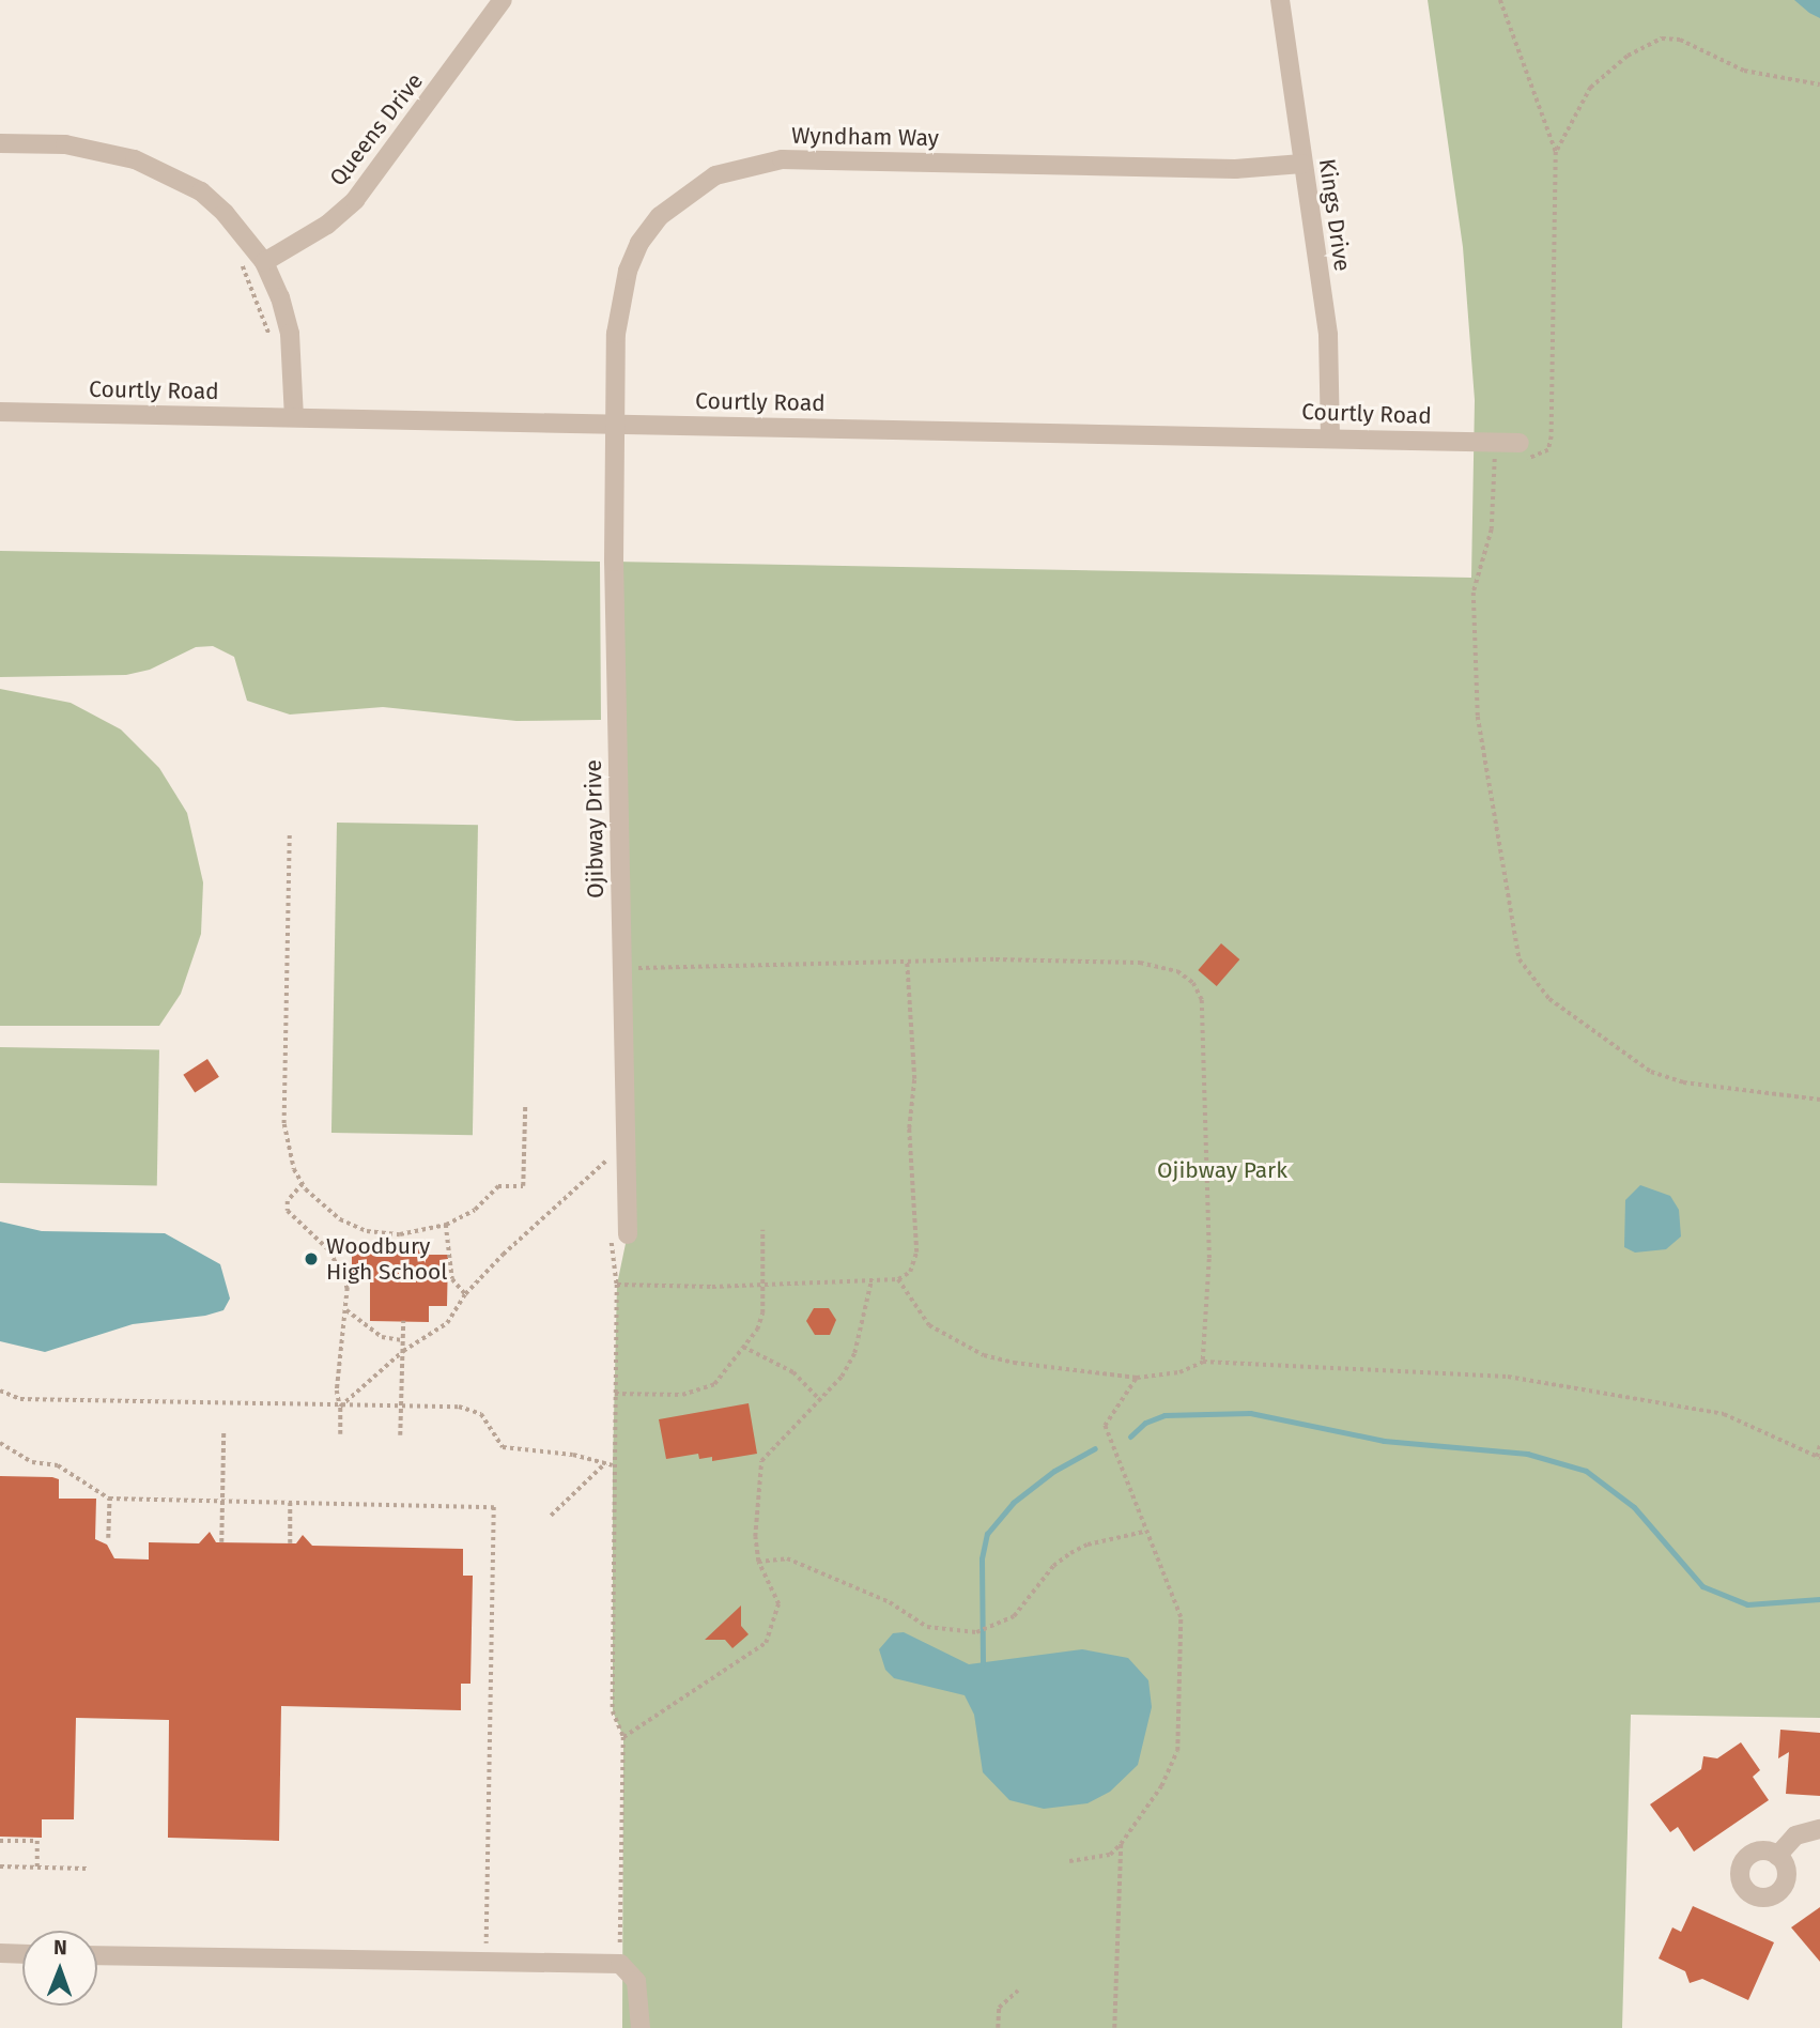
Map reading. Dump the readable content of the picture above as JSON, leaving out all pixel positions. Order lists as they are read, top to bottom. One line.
{"streets":{"street":["Queens Drive","Wyndham Way","Kings Drive","Courtly Road","Ojibway Drive"]},"crossings":[["Wyndham Way","Kings Drive"],["Wyndham Way","Courtly Road"],["Wyndham Way","Ojibway Drive"],["Kings Drive","Courtly Road"],["Courtly Road","Ojibway Drive"]],"parks":["Ojibway Park"],"places":["Woodbury High School"],"north":"top"}
